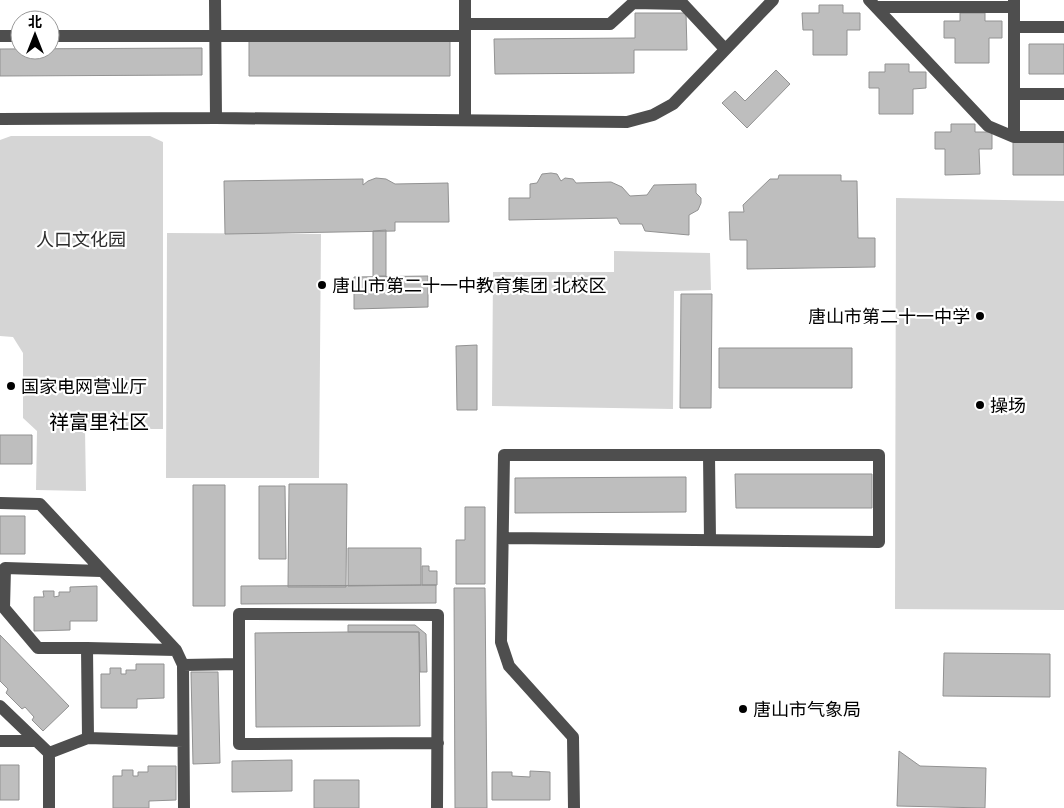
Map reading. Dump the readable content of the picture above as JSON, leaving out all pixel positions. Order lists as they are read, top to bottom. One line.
{"districts":["祥富里社区"],"parks":["人口文化园"],"places":["唐山市第二十一中教育集团 北校区","唐山市第二十一中学","国家电网营业厅","操场","唐山市气象局"],"north":"top"}
